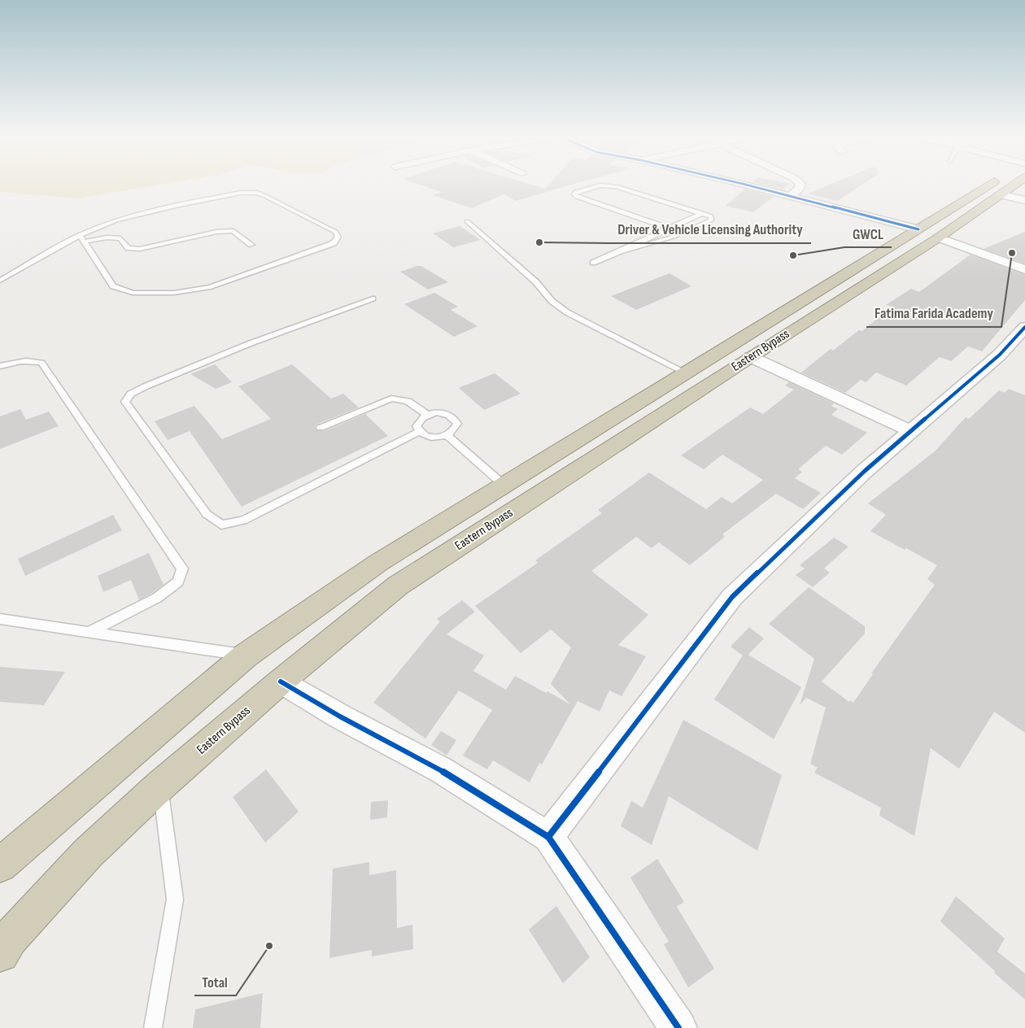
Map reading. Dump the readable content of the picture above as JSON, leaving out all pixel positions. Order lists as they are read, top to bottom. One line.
{"streets":{"highway":["Eastern Bypass"]},"places":["Driver & Vehicle Licensing Authority","Fatima Farida Academy","GWCL","Total"]}
